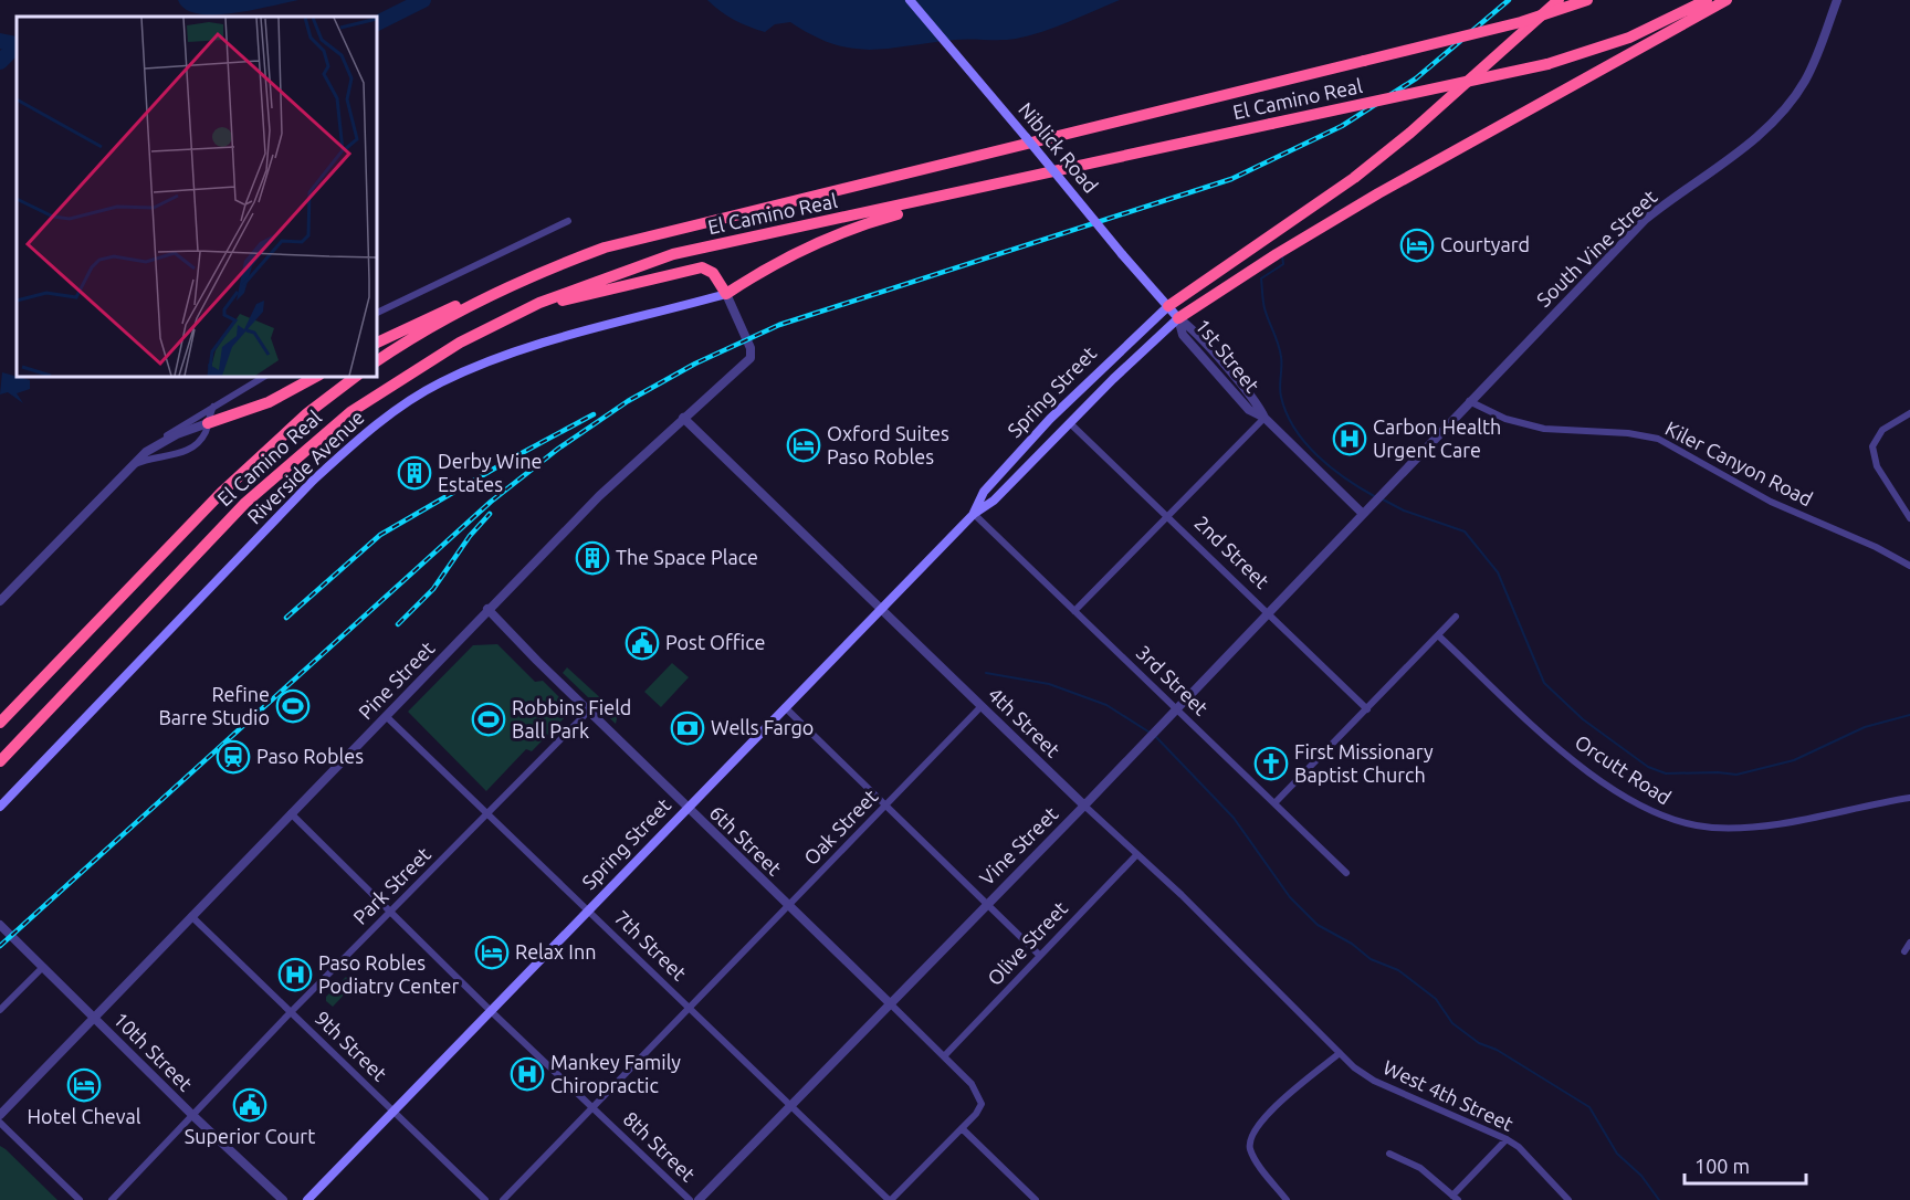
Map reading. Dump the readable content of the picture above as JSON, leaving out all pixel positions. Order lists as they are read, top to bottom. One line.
{"streets":{"highway":["El Camino Real"],"main road":["Niblick Road","Spring Street","Riverside Avenue"],"street":["South Vine Street","1st Street","Kiler Canyon Road","2nd Street","Pine Street","3rd Street","4th Street","Orcutt Road","Oak Street","6th Street","Vine Street","Park Street","Olive Street","7th Street","9th Street","10th Street","West 4th Street","8th Street"]},"crossings":[["Niblick Road","1st Street"],["Niblick Road","Spring Street"],["South Vine Street","1st Street"],["South Vine Street","Kiler Canyon Road"],["South Vine Street","Vine Street"],["1st Street","Spring Street"],["1st Street","Vine Street"],["Spring Street","2nd Street"],["Spring Street","3rd Street"],["Spring Street","4th Street"],["Spring Street","6th Street"],["Spring Street","7th Street"],["Spring Street","9th Street"],["Spring Street","8th Street"],["Riverside Avenue","Pine Street"],["2nd Street","Vine Street"],["Pine Street","4th Street"],["Pine Street","6th Street"],["Pine Street","7th Street"],["Pine Street","9th Street"],["Pine Street","10th Street"],["Pine Street","8th Street"],["3rd Street","Vine Street"],["4th Street","Oak Street"],["4th Street","Vine Street"],["4th Street","Olive Street"],["4th Street","West 4th Street"],["Oak Street","6th Street"],["Oak Street","7th Street"],["Oak Street","8th Street"],["6th Street","Vine Street"],["6th Street","Park Street"],["6th Street","Olive Street"],["Vine Street","7th Street"],["Park Street","7th Street"],["Park Street","9th Street"],["Park Street","10th Street"],["Park Street","8th Street"]],"places":{"hotel":["Courtyard","Oxford Suites Paso Robles","Relax Inn","Hotel Cheval"],"hospital":["Carbon Health Urgent Care","Paso Robles Podiatry Center","Mankey Family Chiropractic"],"building":["Derby Wine Estates","The Space Place"],"public building":["Post Office","Superior Court"],"sports":["Refine Barre Studio","Robbins Field Ball Park"],"bank":["Wells Fargo"],"station":["Paso Robles"],"church":["First Missionary Baptist Church"]},"scale_bar":"100 m"}
